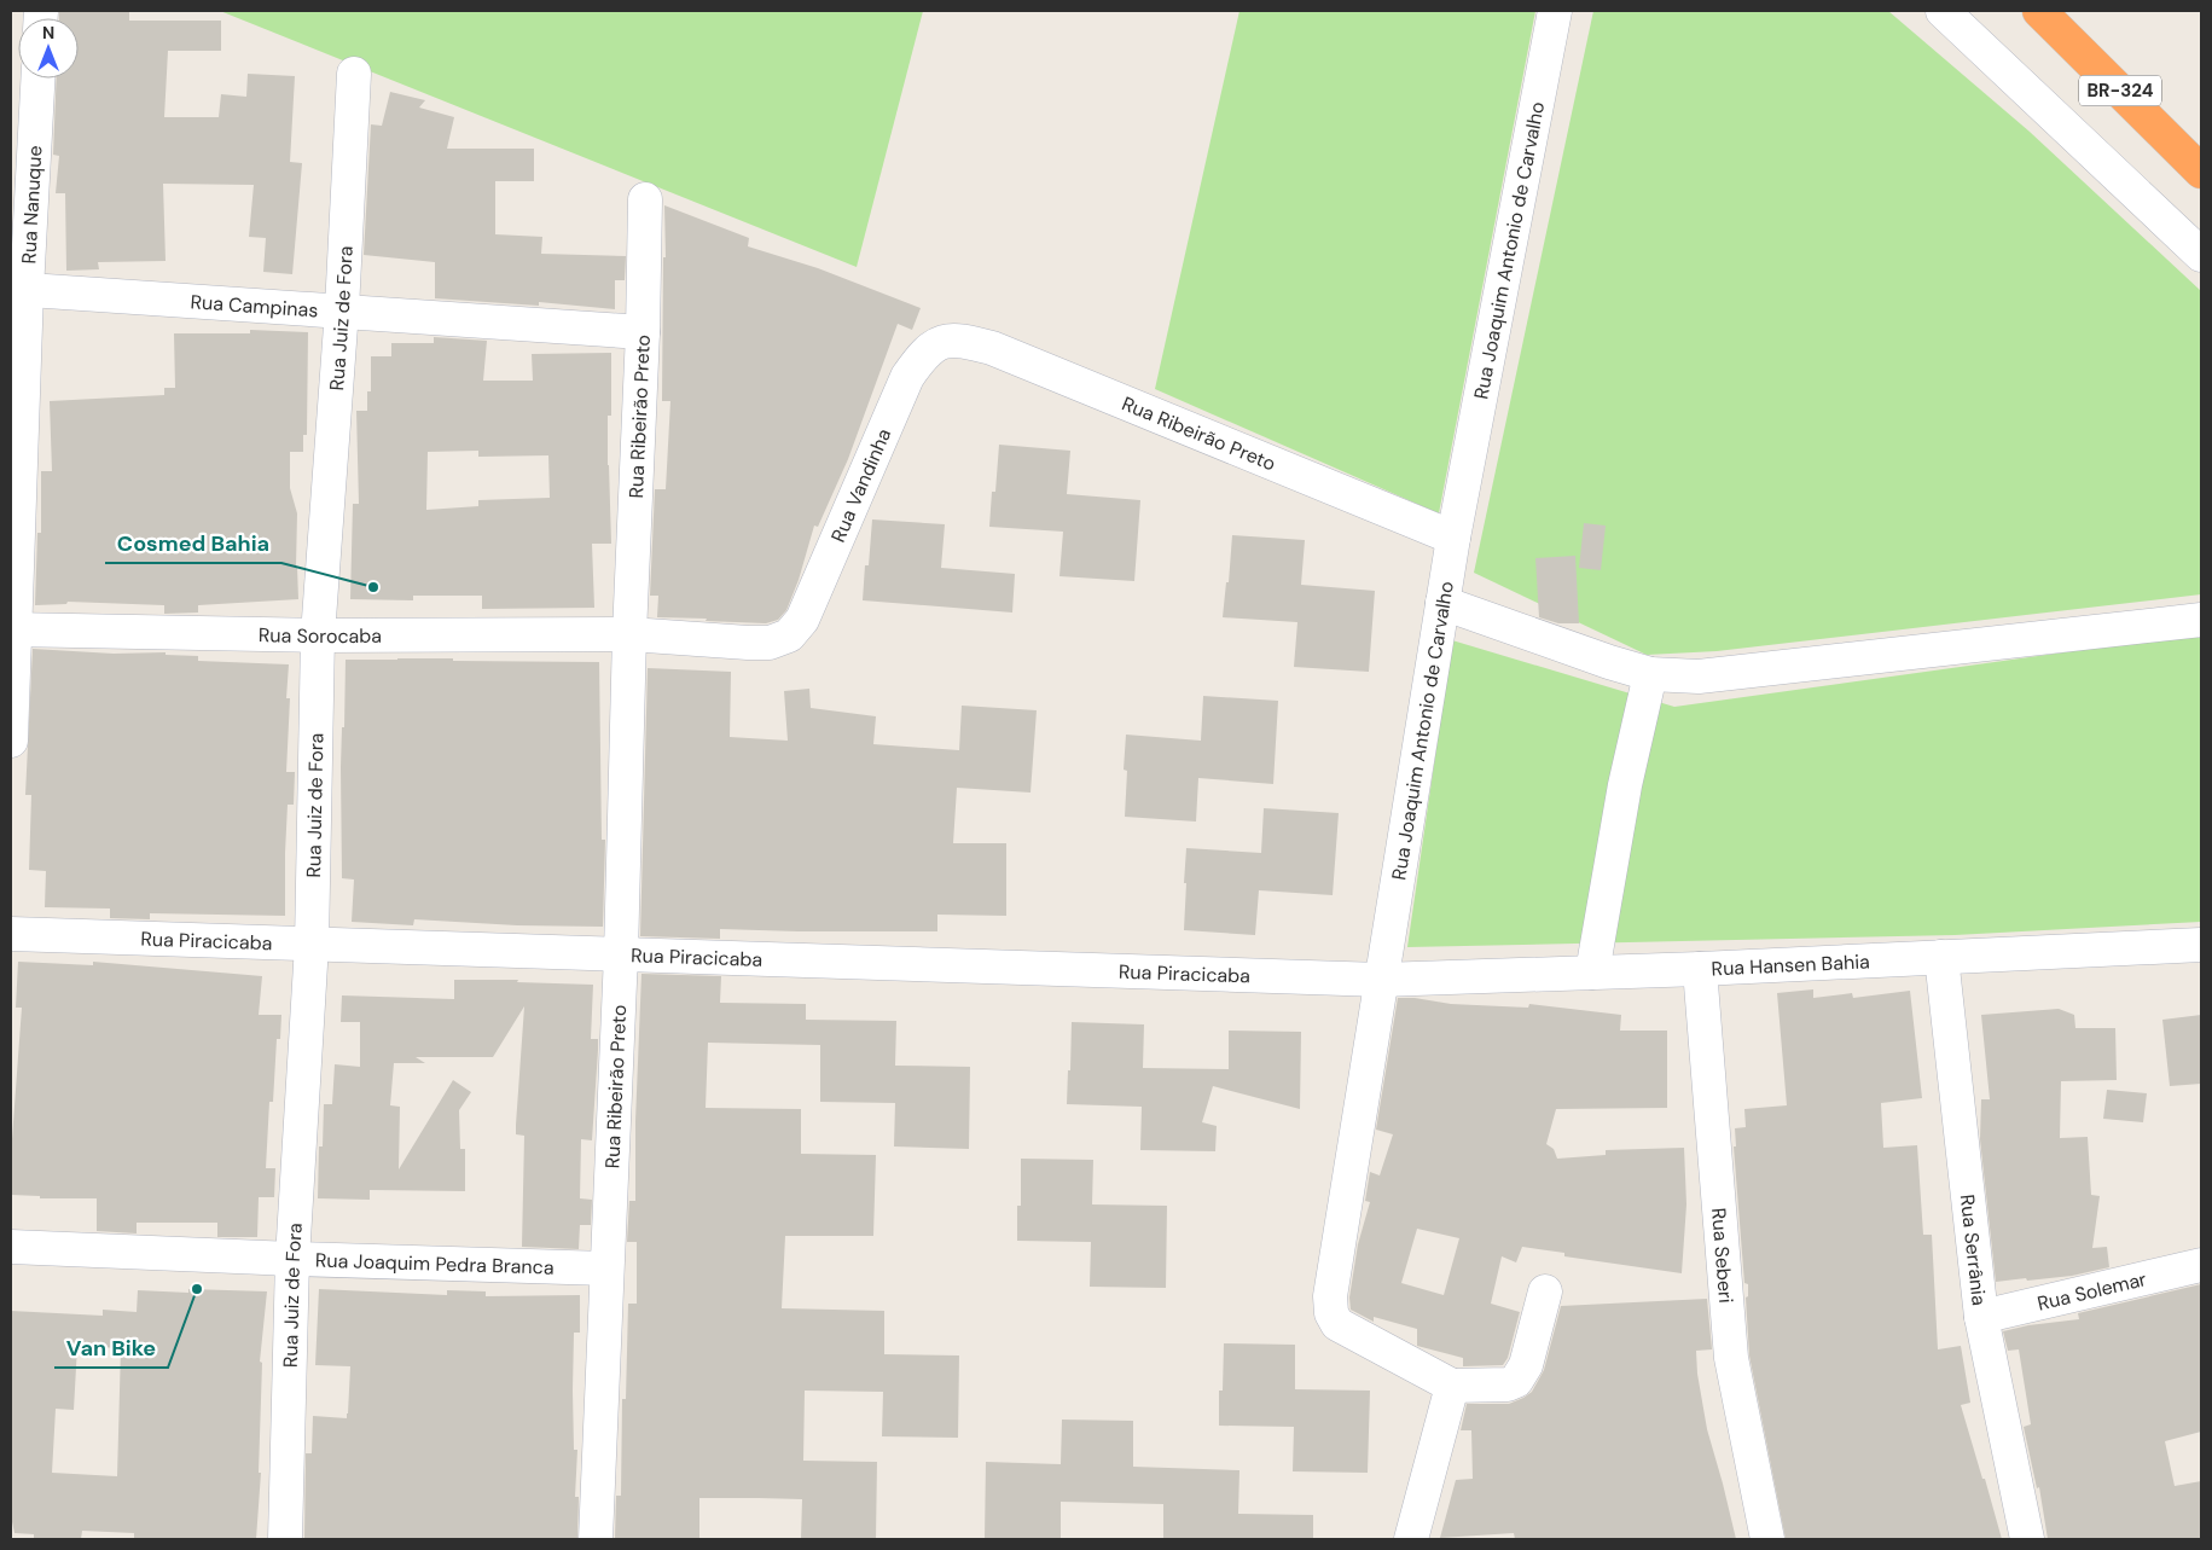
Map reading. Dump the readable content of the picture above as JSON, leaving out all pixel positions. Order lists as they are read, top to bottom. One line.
{"streets":{"highway":["BR-324"],"street":["Rua Nanuque","Rua Joaquim Antonio de Carvalho","Rua Campinas","Rua Juiz de Fora","Rua Ribeirão Preto","Rua Vandinha","Rua Sorocaba","Rua Piracicaba","Rua Hansen Bahia","Rua Serrânia","Rua Seberi","Rua Joaquim Pedra Branca","Rua Solemar"]},"crossings":[["Rua Nanuque","Rua Campinas"],["Rua Nanuque","Rua Sorocaba"],["Rua Joaquim Antonio de Carvalho","Rua Ribeirão Preto"],["Rua Joaquim Antonio de Carvalho","Rua Piracicaba"],["Rua Joaquim Antonio de Carvalho","Rua Hansen Bahia"],["Rua Campinas","Rua Juiz de Fora"],["Rua Campinas","Rua Ribeirão Preto"],["Rua Juiz de Fora","Rua Sorocaba"],["Rua Juiz de Fora","Rua Piracicaba"],["Rua Juiz de Fora","Rua Joaquim Pedra Branca"],["Rua Ribeirão Preto","Rua Vandinha"],["Rua Ribeirão Preto","Rua Sorocaba"],["Rua Ribeirão Preto","Rua Piracicaba"],["Rua Ribeirão Preto","Rua Joaquim Pedra Branca"],["Rua Vandinha","Rua Sorocaba"],["Rua Piracicaba","Rua Hansen Bahia"],["Rua Hansen Bahia","Rua Serrânia"],["Rua Hansen Bahia","Rua Seberi"],["Rua Serrânia","Rua Solemar"]],"places":["Cosmed Bahia","Van Bike"],"north":"top"}
